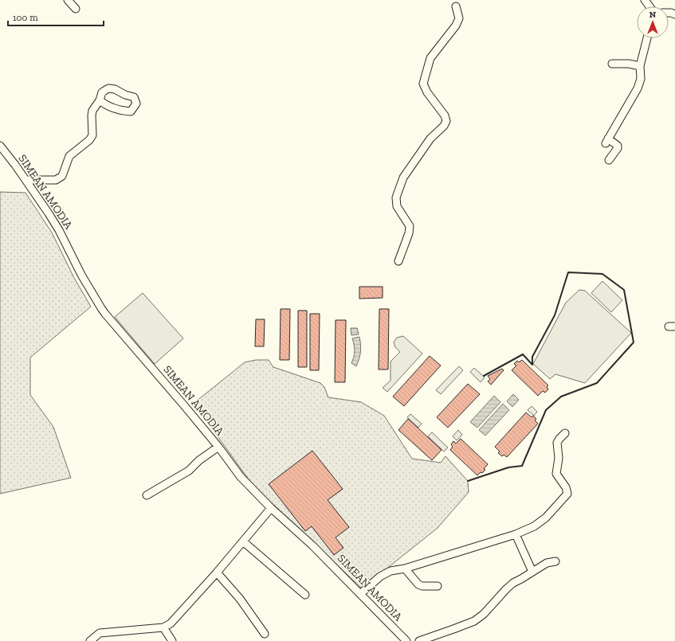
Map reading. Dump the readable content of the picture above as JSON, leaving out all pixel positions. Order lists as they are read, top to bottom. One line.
{"streets":{"street":["SIMEAN AMODIA"]},"scale_bar":"100 m","north":"top"}
